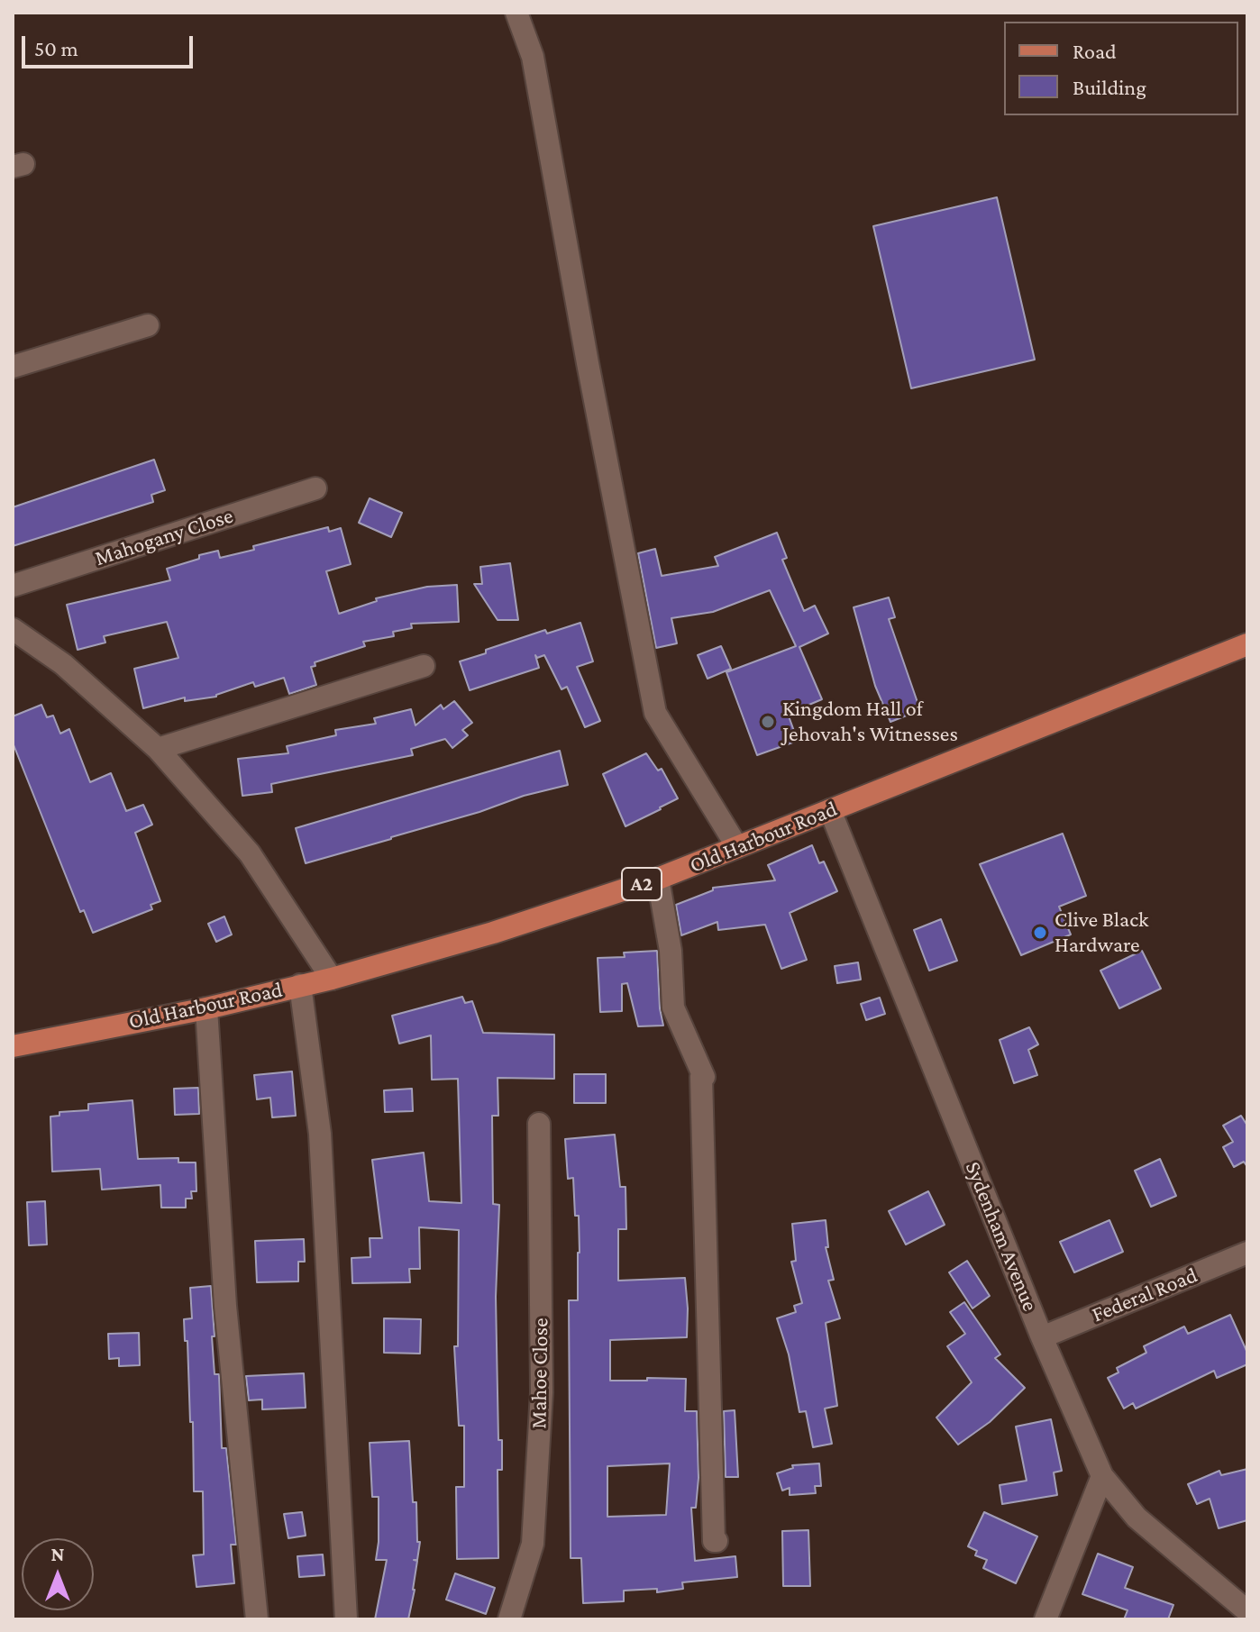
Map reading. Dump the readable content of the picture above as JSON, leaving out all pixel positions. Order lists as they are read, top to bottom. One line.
{"streets":{"main road":["Old Harbour Road","A2"],"street":["Mahogany Close","Sydenham Avenue","Federal Road","Mahoe Close"]},"crossings":[["Old Harbour Road","Sydenham Avenue"],["Sydenham Avenue","Federal Road"]],"places":["Kingdom Hall of Jehovah's Witnesses","Clive Black Hardware"],"legend":["Road","Building"],"scale_bar":"50 m","north":"top"}
